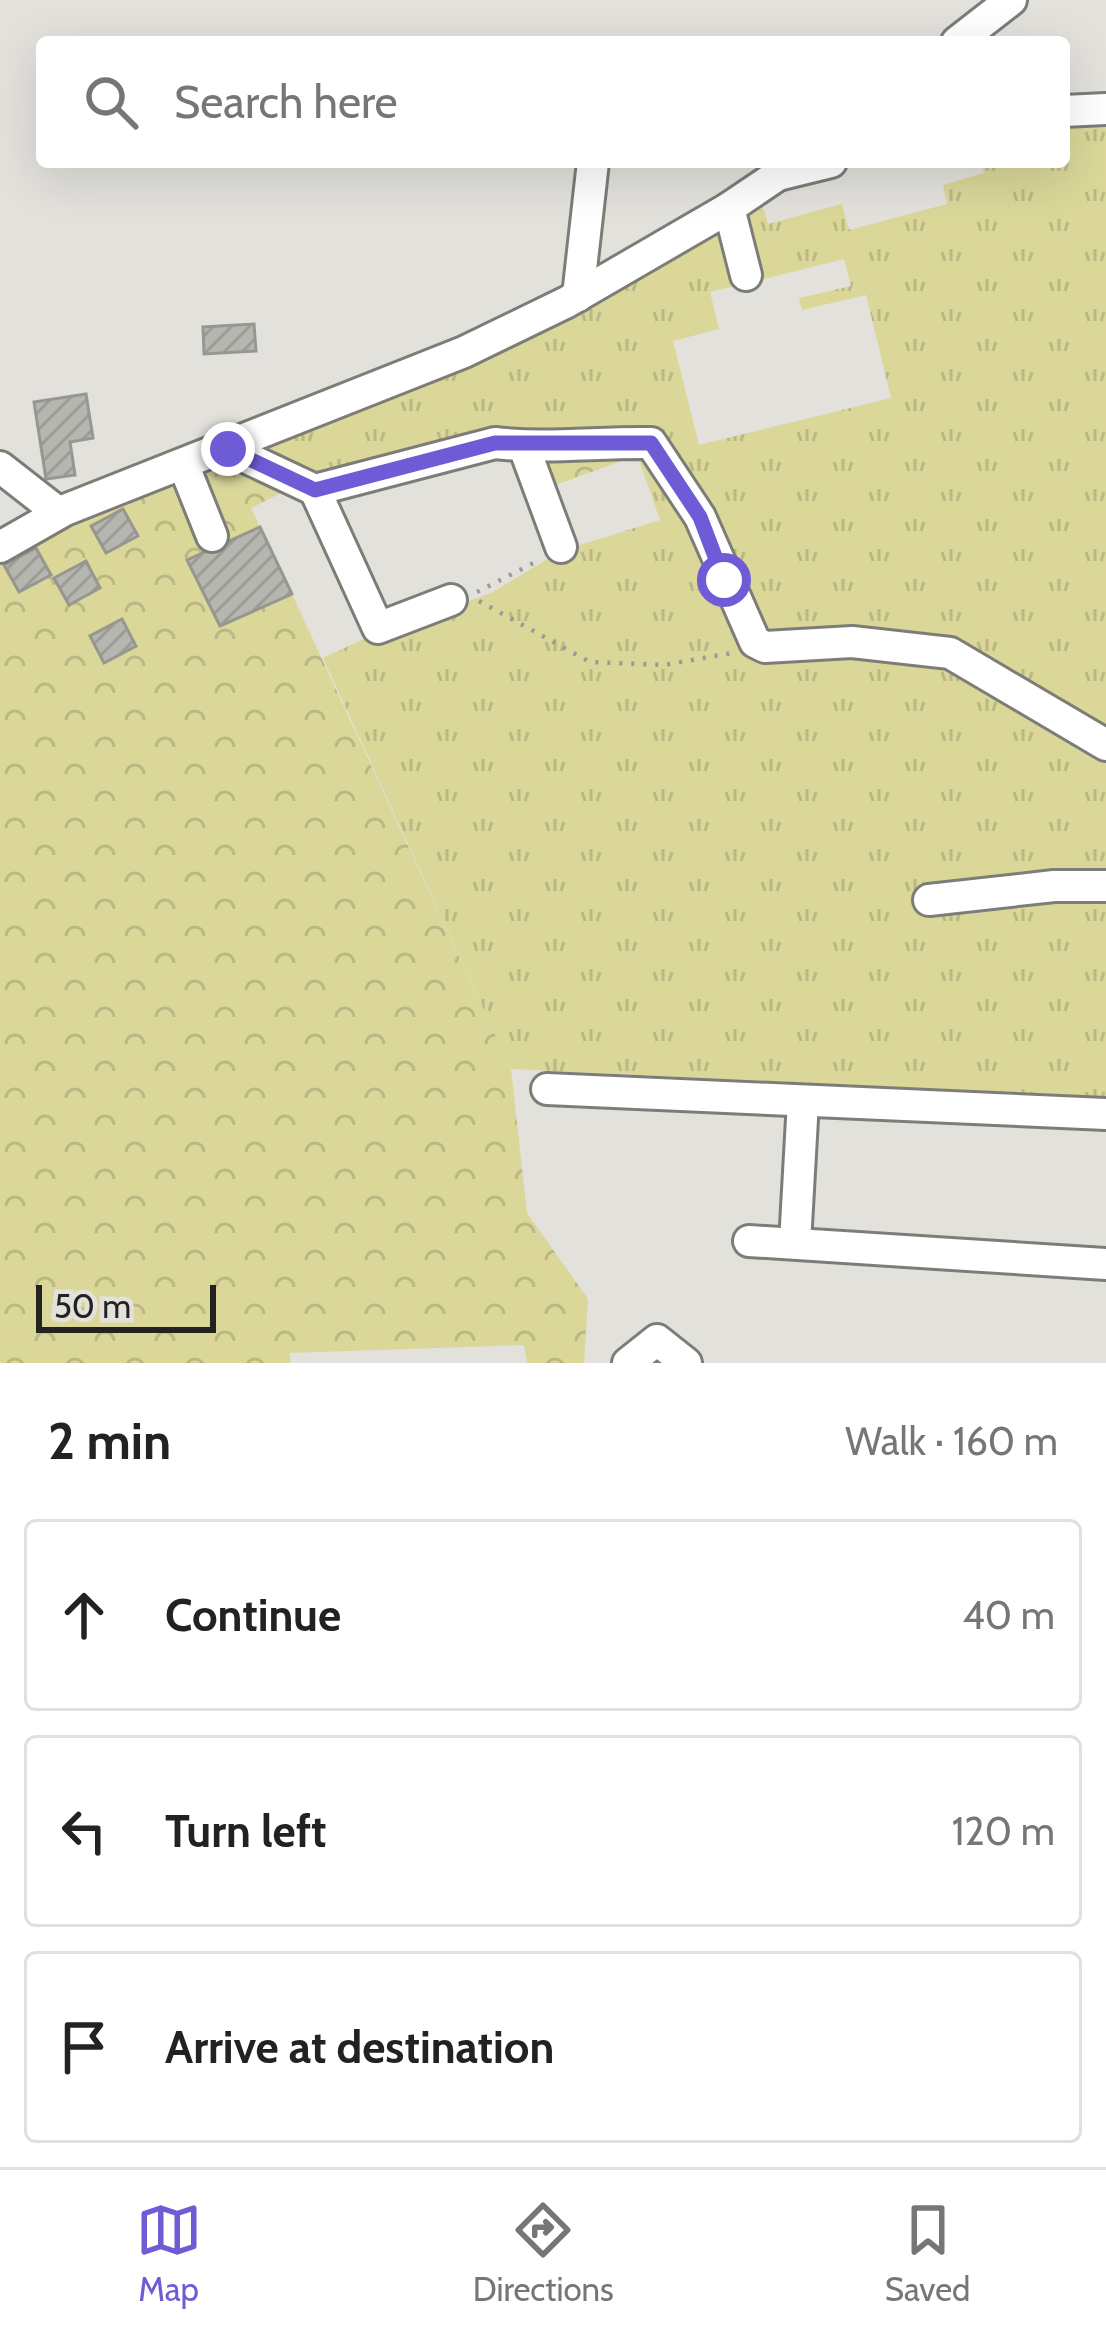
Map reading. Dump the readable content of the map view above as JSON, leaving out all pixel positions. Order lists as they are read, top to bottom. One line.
{"scale_bar":"50 m","page":{"search":"Search here","scale":"50 m","heading":["2 min","Walk · 160 m"],"list":[["Continue","40 m"],["Turn left","120 m"],"Arrive at destination"],"nav":["Map","Directions","Saved"]}}
